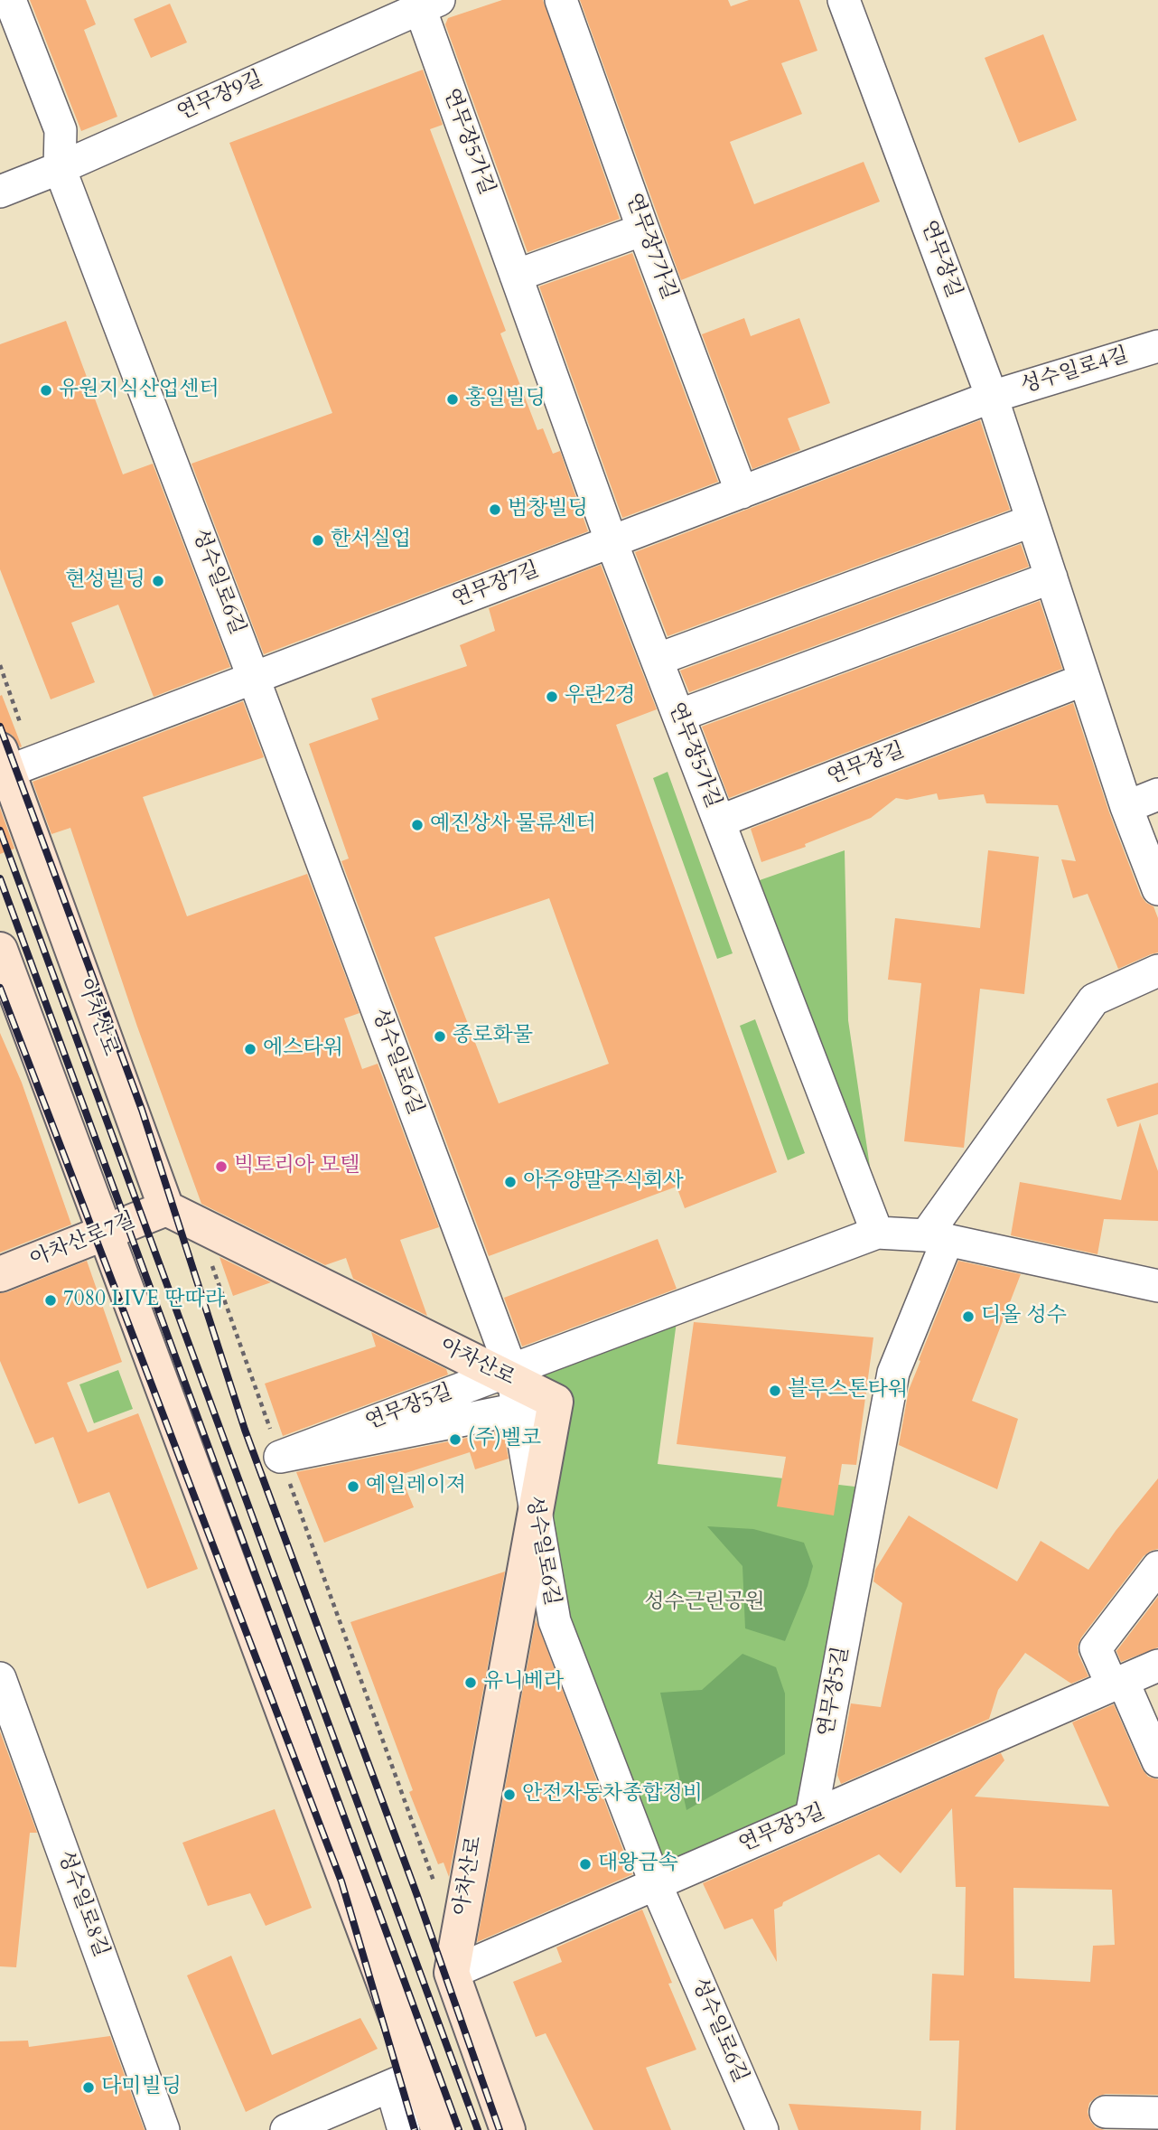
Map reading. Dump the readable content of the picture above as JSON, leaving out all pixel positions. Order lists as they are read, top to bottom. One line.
{"streets":{"main road":["아차산로","아차산로7길"],"street":["연무장9길","연무장5가길","연무장7가길","연무장길","성수일로4길","성수일로6길","연무장7길","연무장5길","연무장3길","성수일로8길"]},"crossings":[["연무장9길","연무장5가길"],["연무장9길","성수일로6길"],["연무장5가길","연무장길"],["연무장5가길","연무장7길"],["연무장5가길","연무장5길"],["연무장7가길","연무장7길"],["연무장길","성수일로4길"],["연무장길","연무장7길"],["성수일로4길","연무장7길"],["성수일로6길","연무장7길"],["성수일로6길","연무장5길"],["성수일로6길","연무장3길"],["연무장7길","아차산로"],["아차산로","아차산로7길"],["아차산로","연무장5길"],["아차산로","연무장3길"],["연무장5길","연무장3길"]],"parks":["성수근린공원"],"places":["유원지식산업센터","홍일빌딩","범창빌딩","한서실업","현성빌딩","우란2경","예진상사 물류센터","종로화물","에스타워","빅토리아 모텔","아주양말주식회사","7080 LIVE 딴따라","디올 성수","블루스톤타워","(주)벨코","예일레이져","유니베라","안전자동차종합정비","대왕금속","다미빌딩"]}
